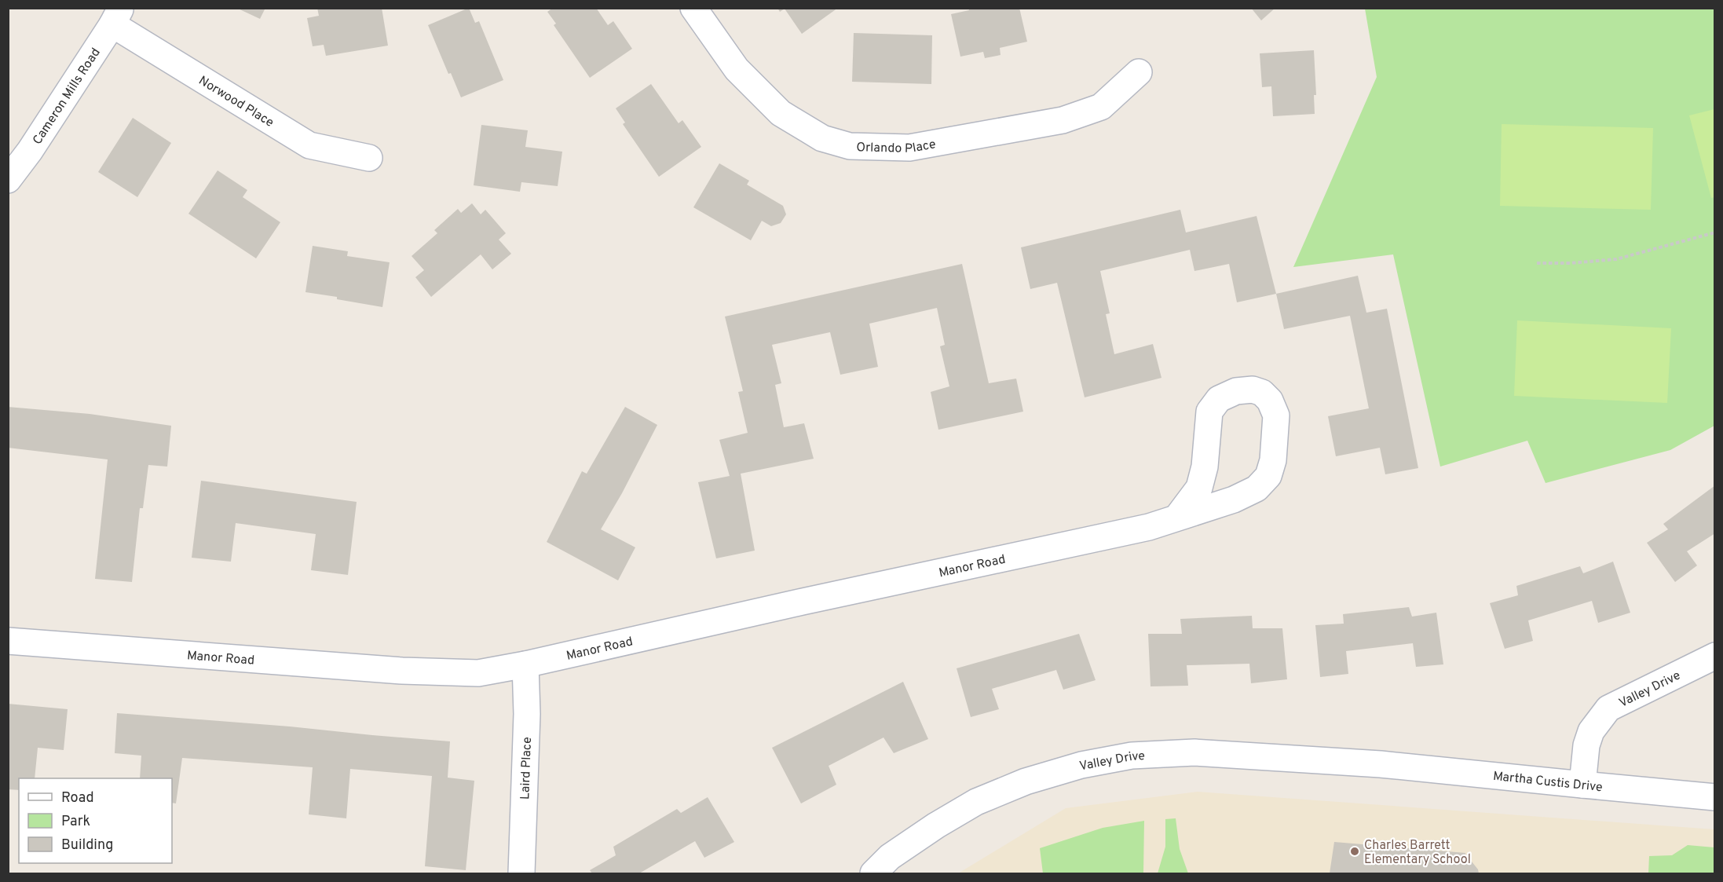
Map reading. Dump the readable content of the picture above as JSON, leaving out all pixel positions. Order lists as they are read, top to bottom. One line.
{"streets":{"street":["Cameron Mills Road","Norwood Place","Orlando Place","Manor Road","Valley Drive","Laird Place","Martha Custis Drive"]},"crossings":[["Cameron Mills Road","Norwood Place"],["Manor Road","Laird Place"],["Valley Drive","Martha Custis Drive"]],"places":["Charles Barrett Elementary School"],"legend":["Road","Park","Building"]}
